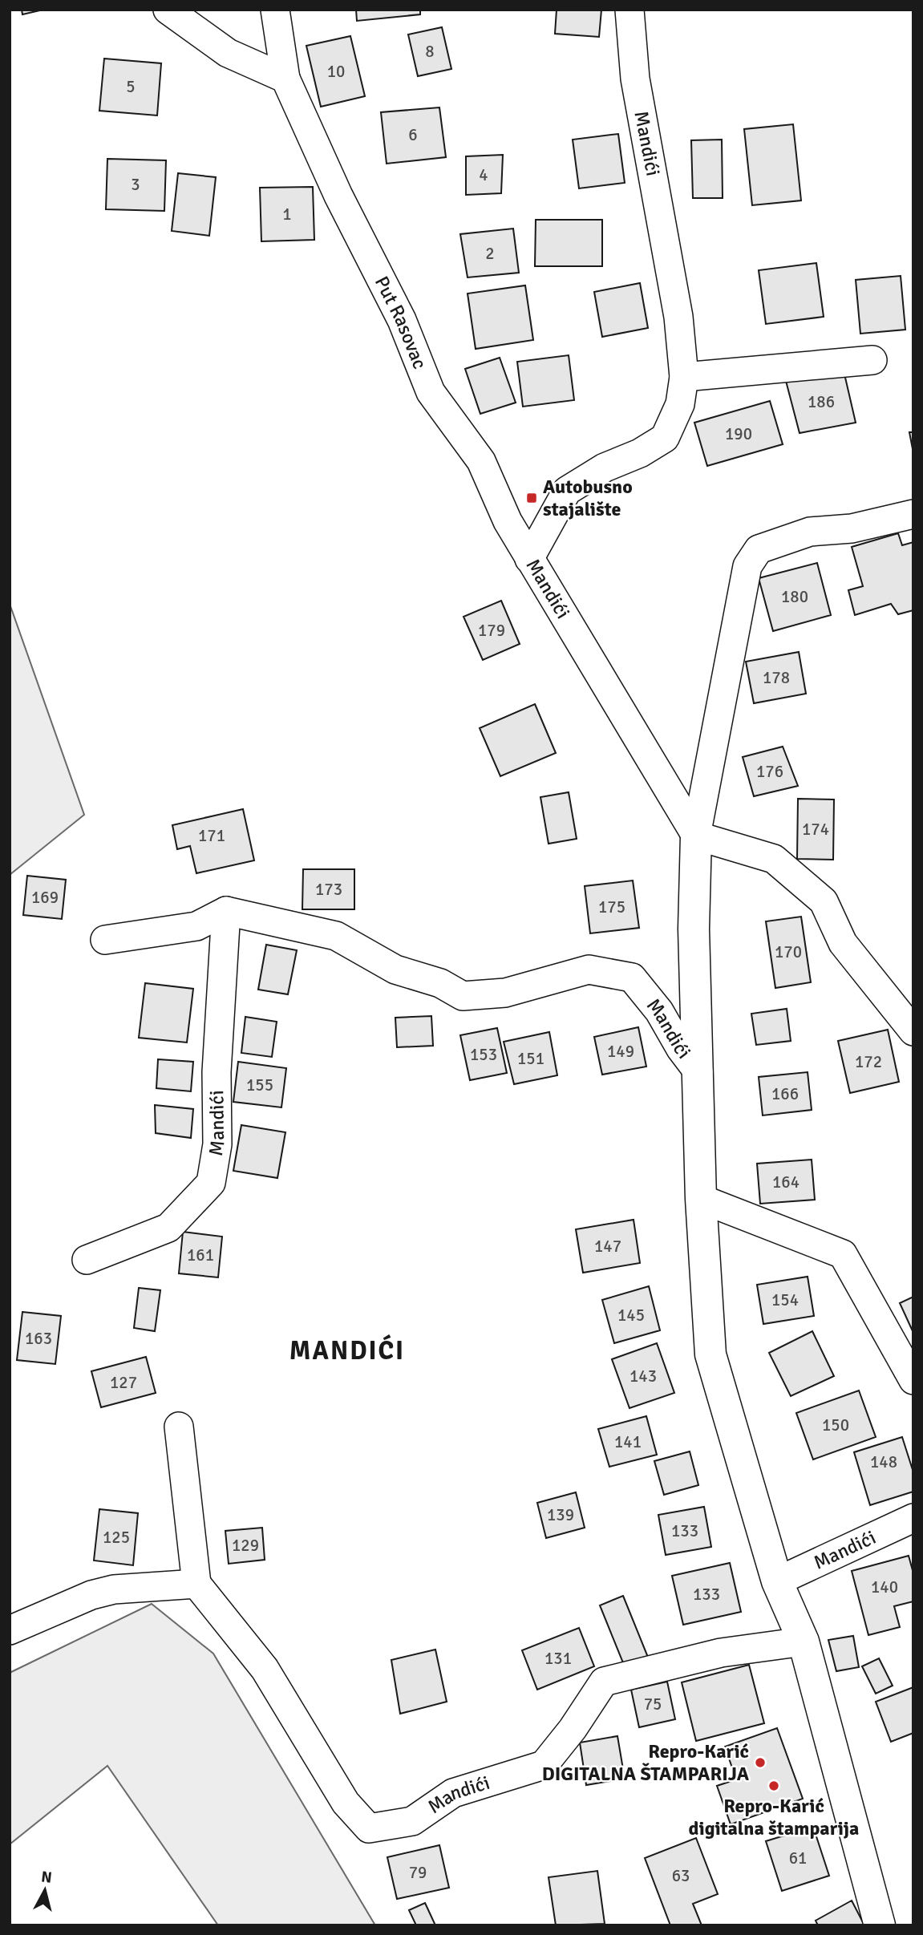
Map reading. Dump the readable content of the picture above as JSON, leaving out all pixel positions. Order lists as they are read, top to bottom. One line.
{"streets":{"street":["Mandići","Put Rasovac"]},"crossings":[["Mandići","Put Rasovac"]],"districts":["MANDIĆI"],"places":{"transit":["Autobusno stajalište"],"other":["Repro-Karić DIGITALNA ŠTAMPARIJA","Repro-Karić digitalna štamparija"]},"house_numbers":["8","10","5","6","4","3","1","2","186","190","180","179","178","176","174","171","173","169","175","170","149","153","151","172","155","166","164","147","161","154","145","163","143","127","150","141","148","139","133","125","129","140","133","131","75","61","79","63"],"north":"top"}
